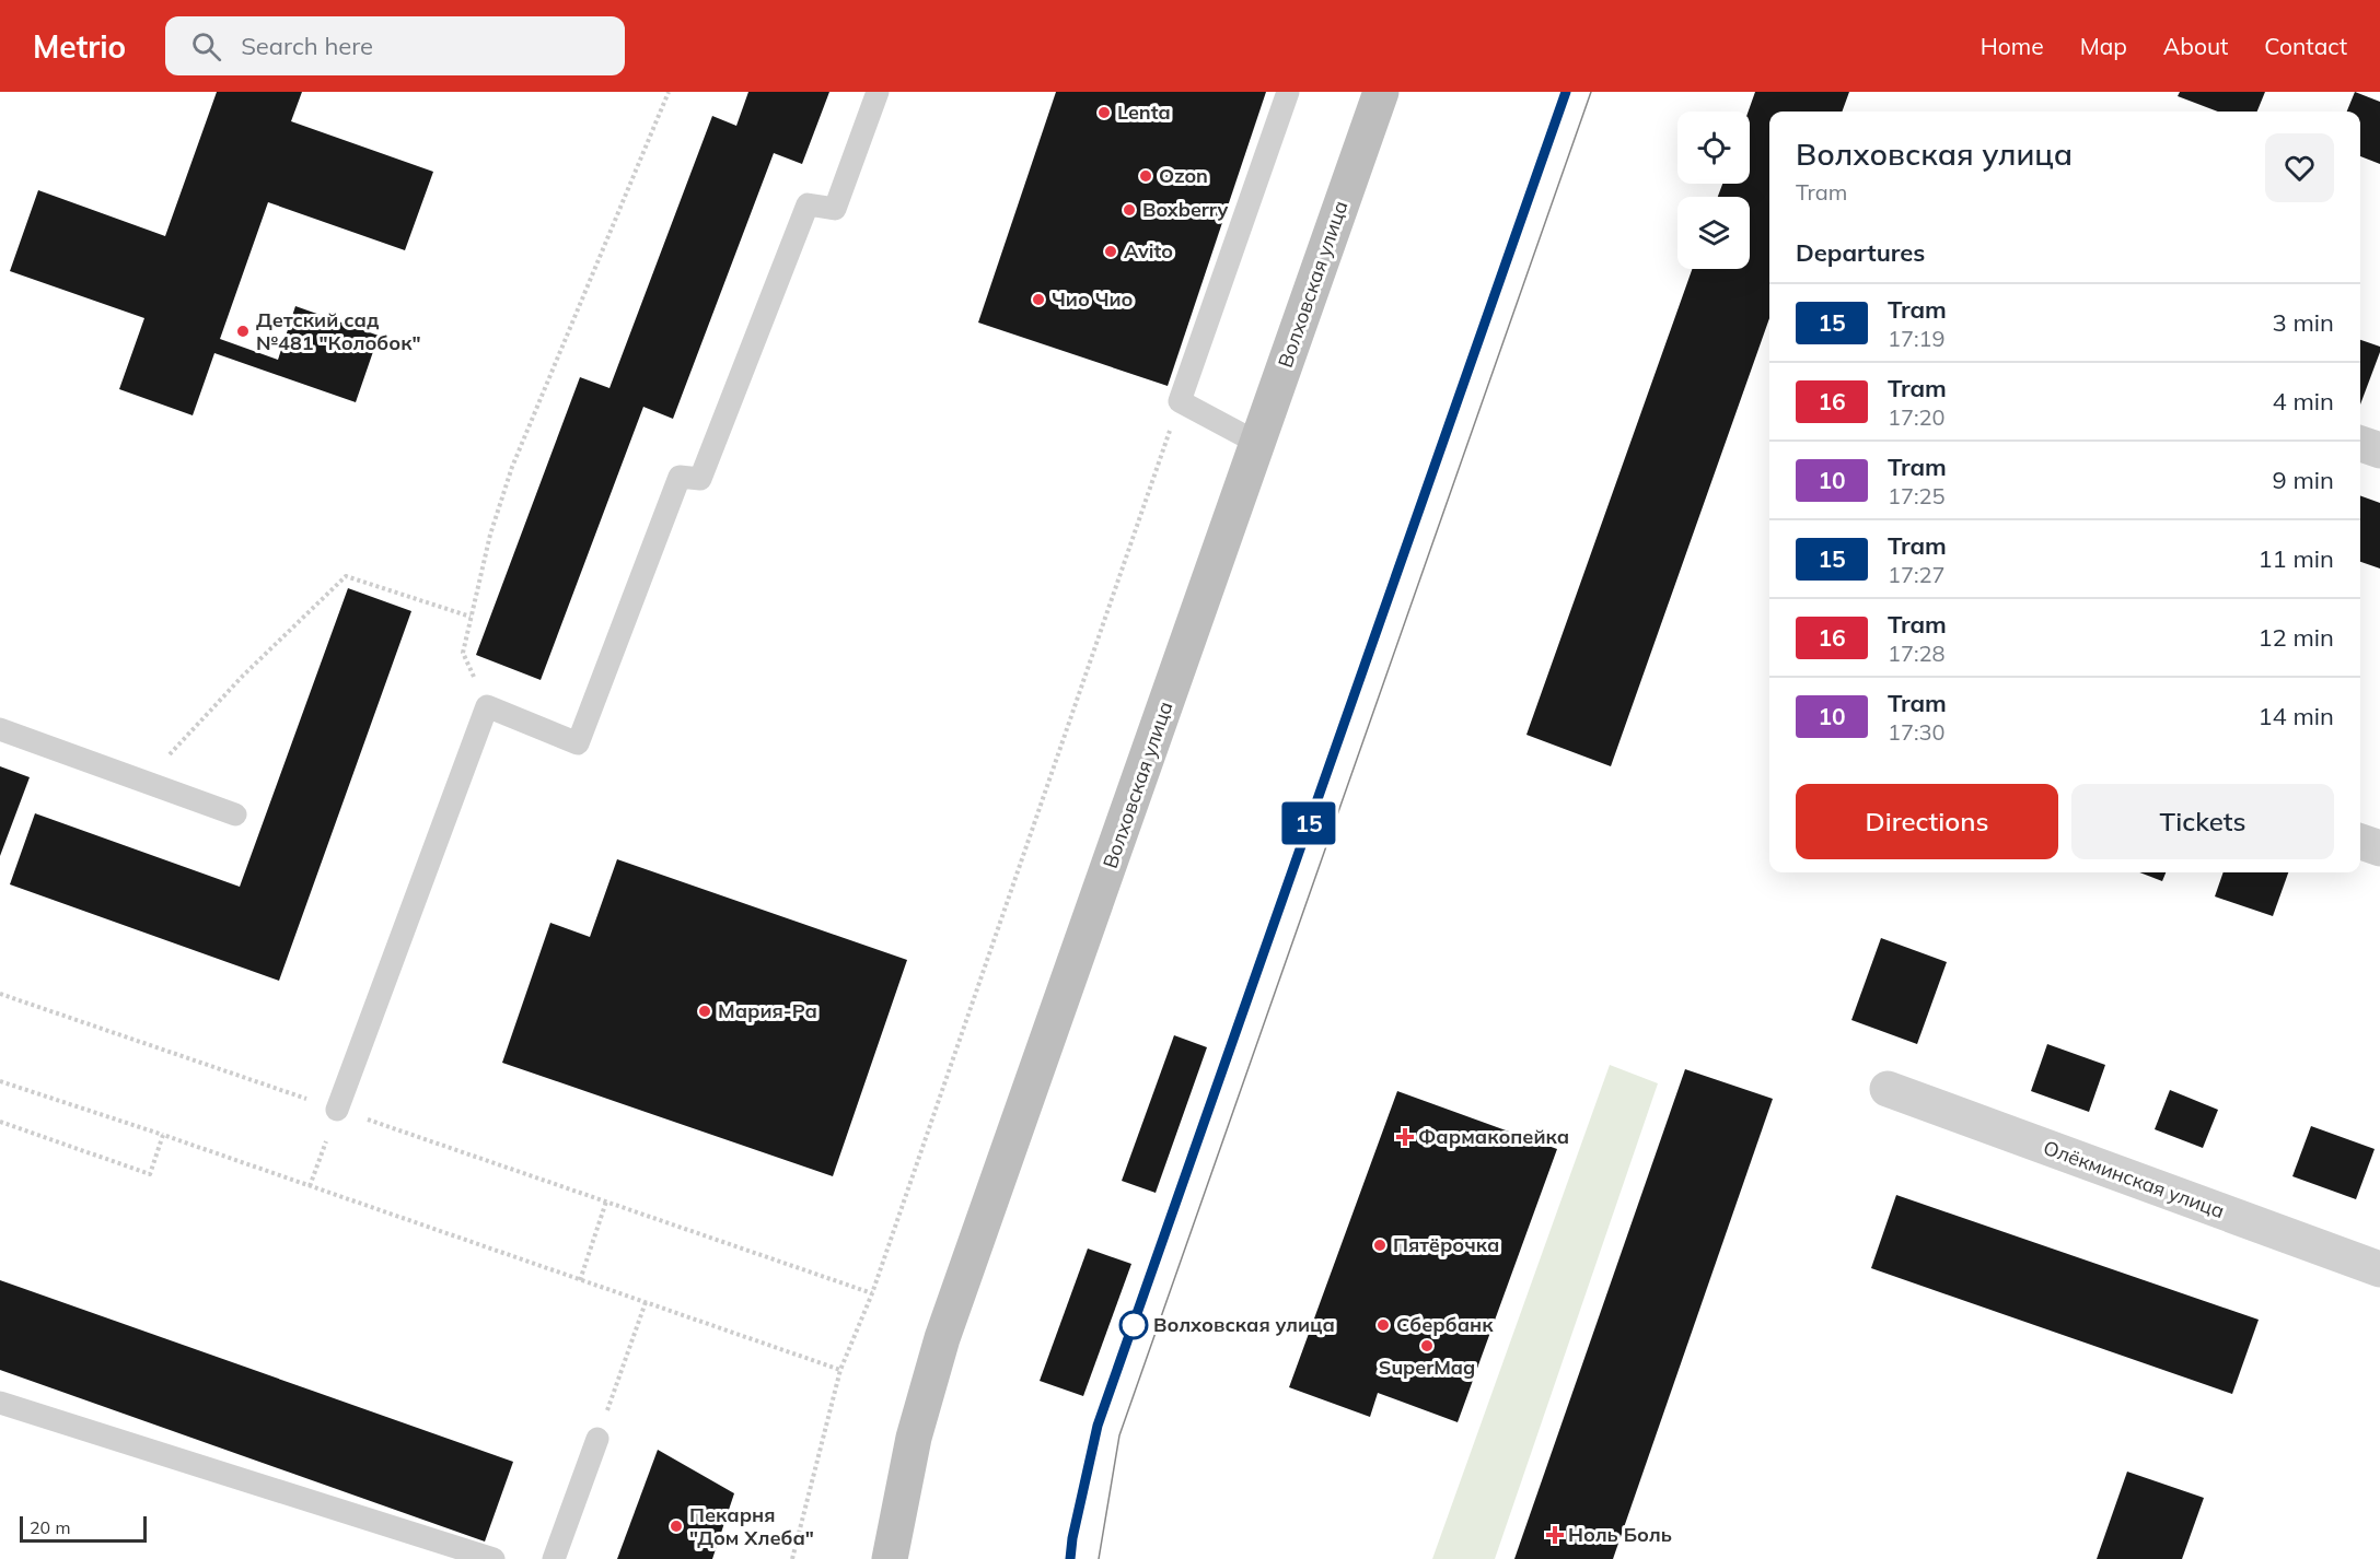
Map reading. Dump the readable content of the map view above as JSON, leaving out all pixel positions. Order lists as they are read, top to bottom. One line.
{"streets":{"main road":["Волховская улица"],"street":["Олёкминская улица"]},"places":{"other":["Lenta","Ozon","Boxberry","Avito","Чио Чио","Детский сад №481 \"Колобок\"","Мария-Ра","Пятёрочка","Волховская улица","Сбербанк","SuperMag","Пекарня \"Дом Хлеба\""],"health":["Фармакопейка","Ноль Боль"]},"lines":["tram line 15"],"scale_bar":"20 m","page":{"header":"Metrio","search":"Search here","nav":["Home","Map","About","Contact"],"on_map":"15","heading":[["Волховская улица","Tram"],"Departures"],"list":[{"mark":"15","name":"Tram","note":"17:19","value":"3 min"},{"mark":"16","name":"Tram","note":"17:20","value":"4 min"},{"mark":"10","name":"Tram","note":"17:25","value":"9 min"},{"mark":"15","name":"Tram","note":"17:27","value":"11 min"},{"mark":"16","name":"Tram","note":"17:28","value":"12 min"},{"mark":"10","name":"Tram","note":"17:30","value":"14 min"}],"buttons":["Directions","Tickets"],"scale":"20 m"}}
